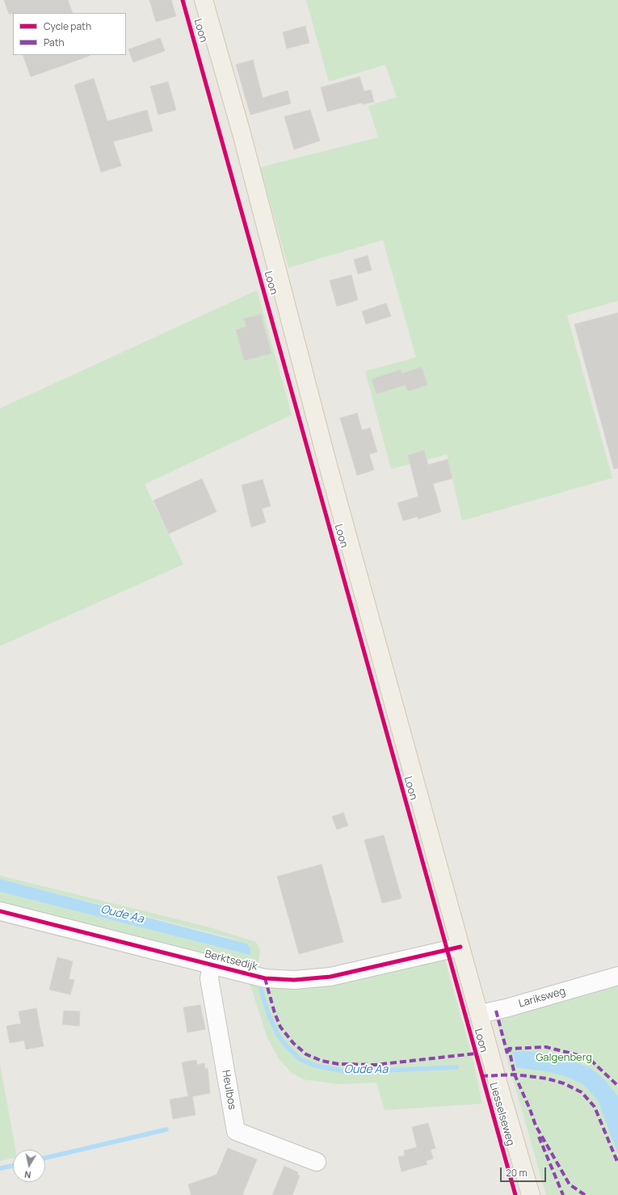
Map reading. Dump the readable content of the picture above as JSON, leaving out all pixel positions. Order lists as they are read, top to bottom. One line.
{"streets":{"main road":["Loon","Liesselseweg"],"street":["Berktsedijk","Lariksweg","Heulbos"]},"crossings":[["Loon","Berktsedijk"],["Loon","Lariksweg"],["Loon","Liesselseweg"],["Berktsedijk","Heulbos"]],"water":["Oude Aa"],"parks":["Galgenberg"],"legend":["Cycle path","Path"],"scale_bar":"20 m","north":"bottom"}
